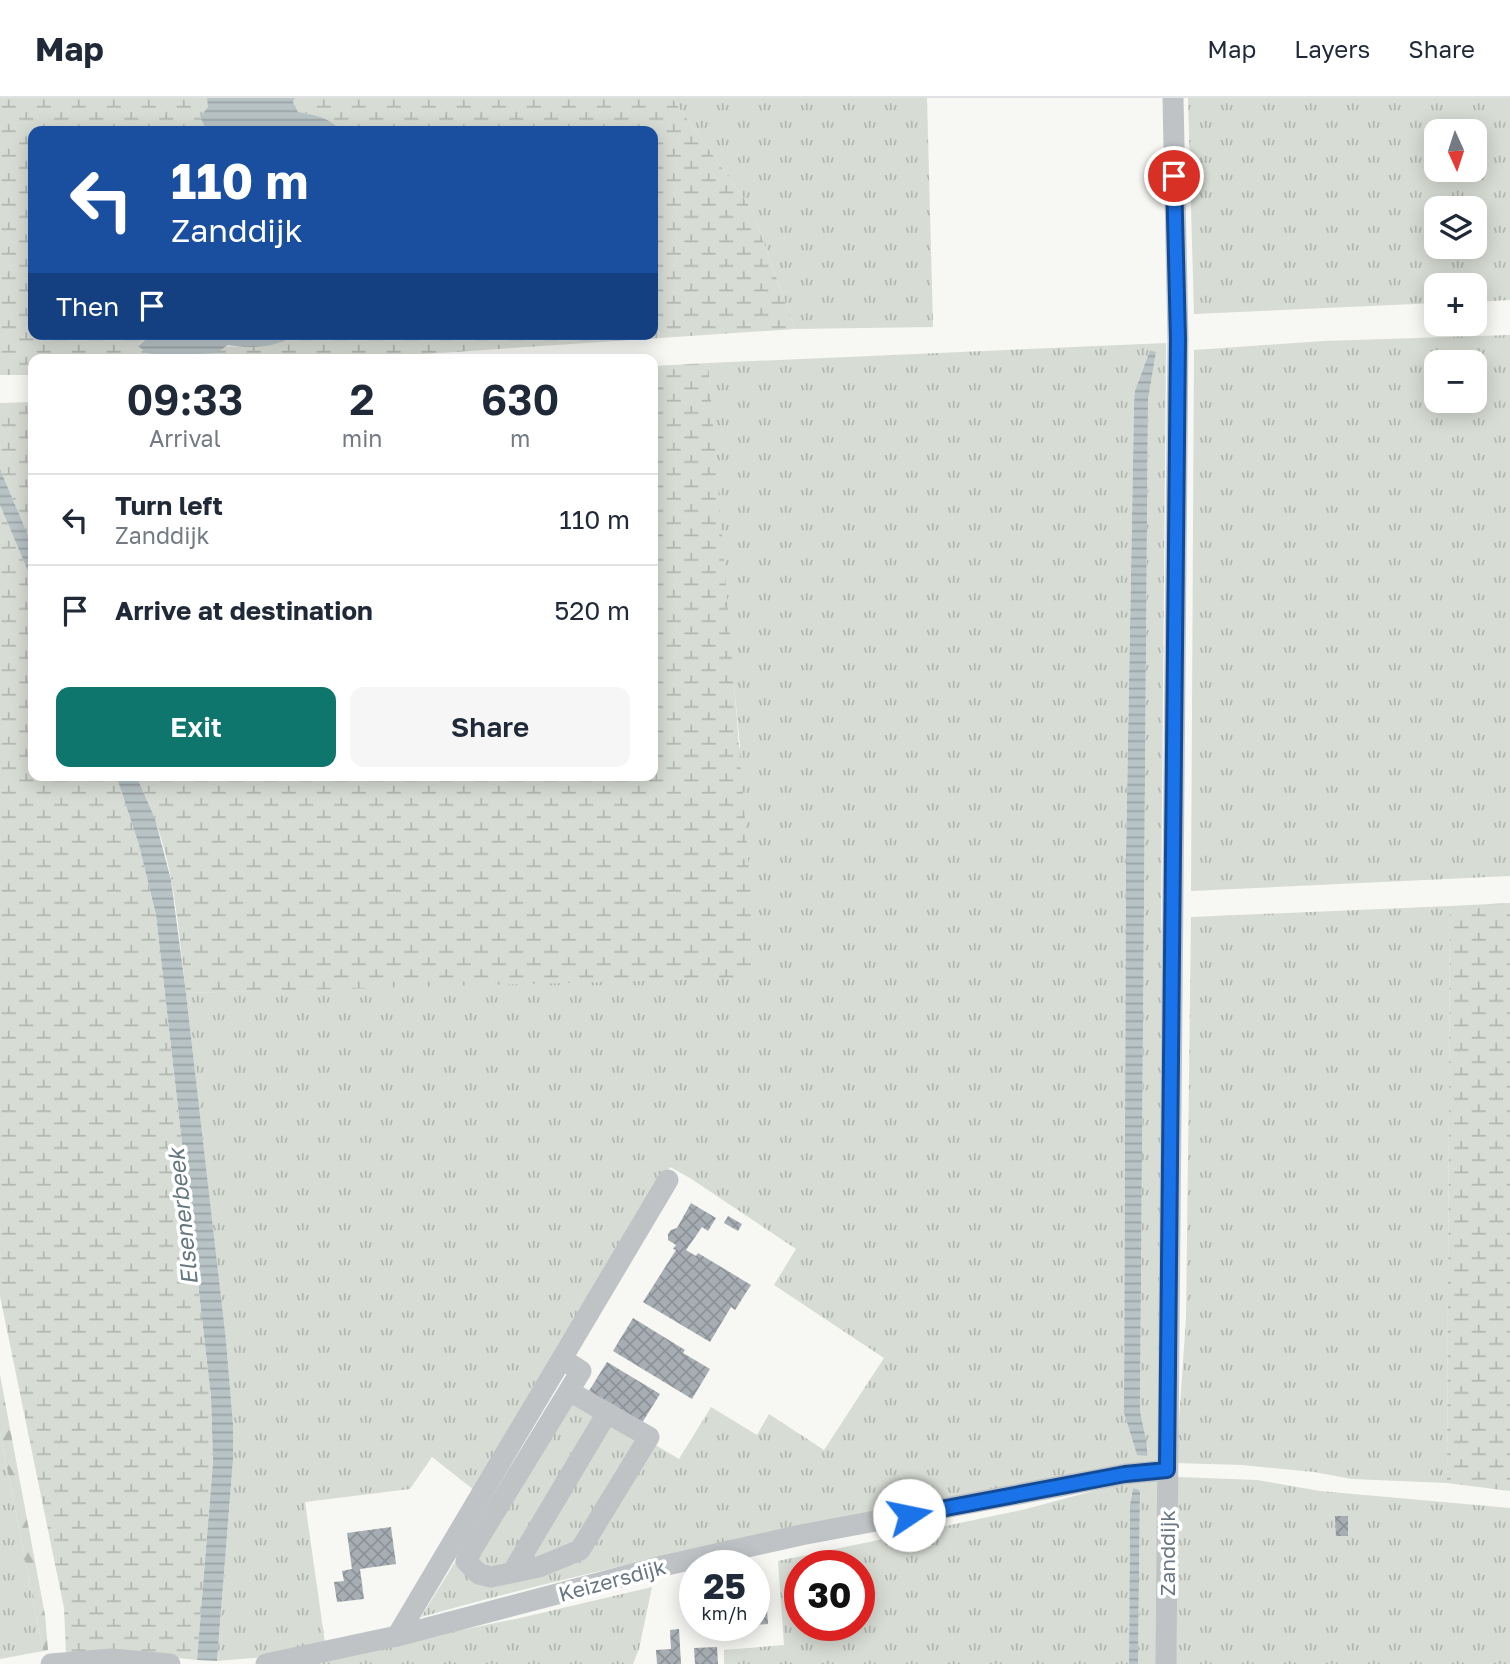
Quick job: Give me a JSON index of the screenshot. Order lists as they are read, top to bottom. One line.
{"streets":{"street":["Zanddijk","Keizersdijk"]},"crossings":[["Zanddijk","Keizersdijk"]],"water":["Elsenerbeek"],"north":"bottom","page":{"header":"Map","nav":["Map","Layers","Share"],"map_buttons":["+","−"],"turn":["110 m","Zanddijk"],"then":"Then","eta":["09:33","Arrival","2","min","630","m"],"list":[{"name":"Turn left","note":"Zanddijk","value":"110 m"},{"name":"Arrive at destination","value":"520 m"}],"buttons":["Exit","Share"],"speed":"25 km/h","limit":"30"}}
